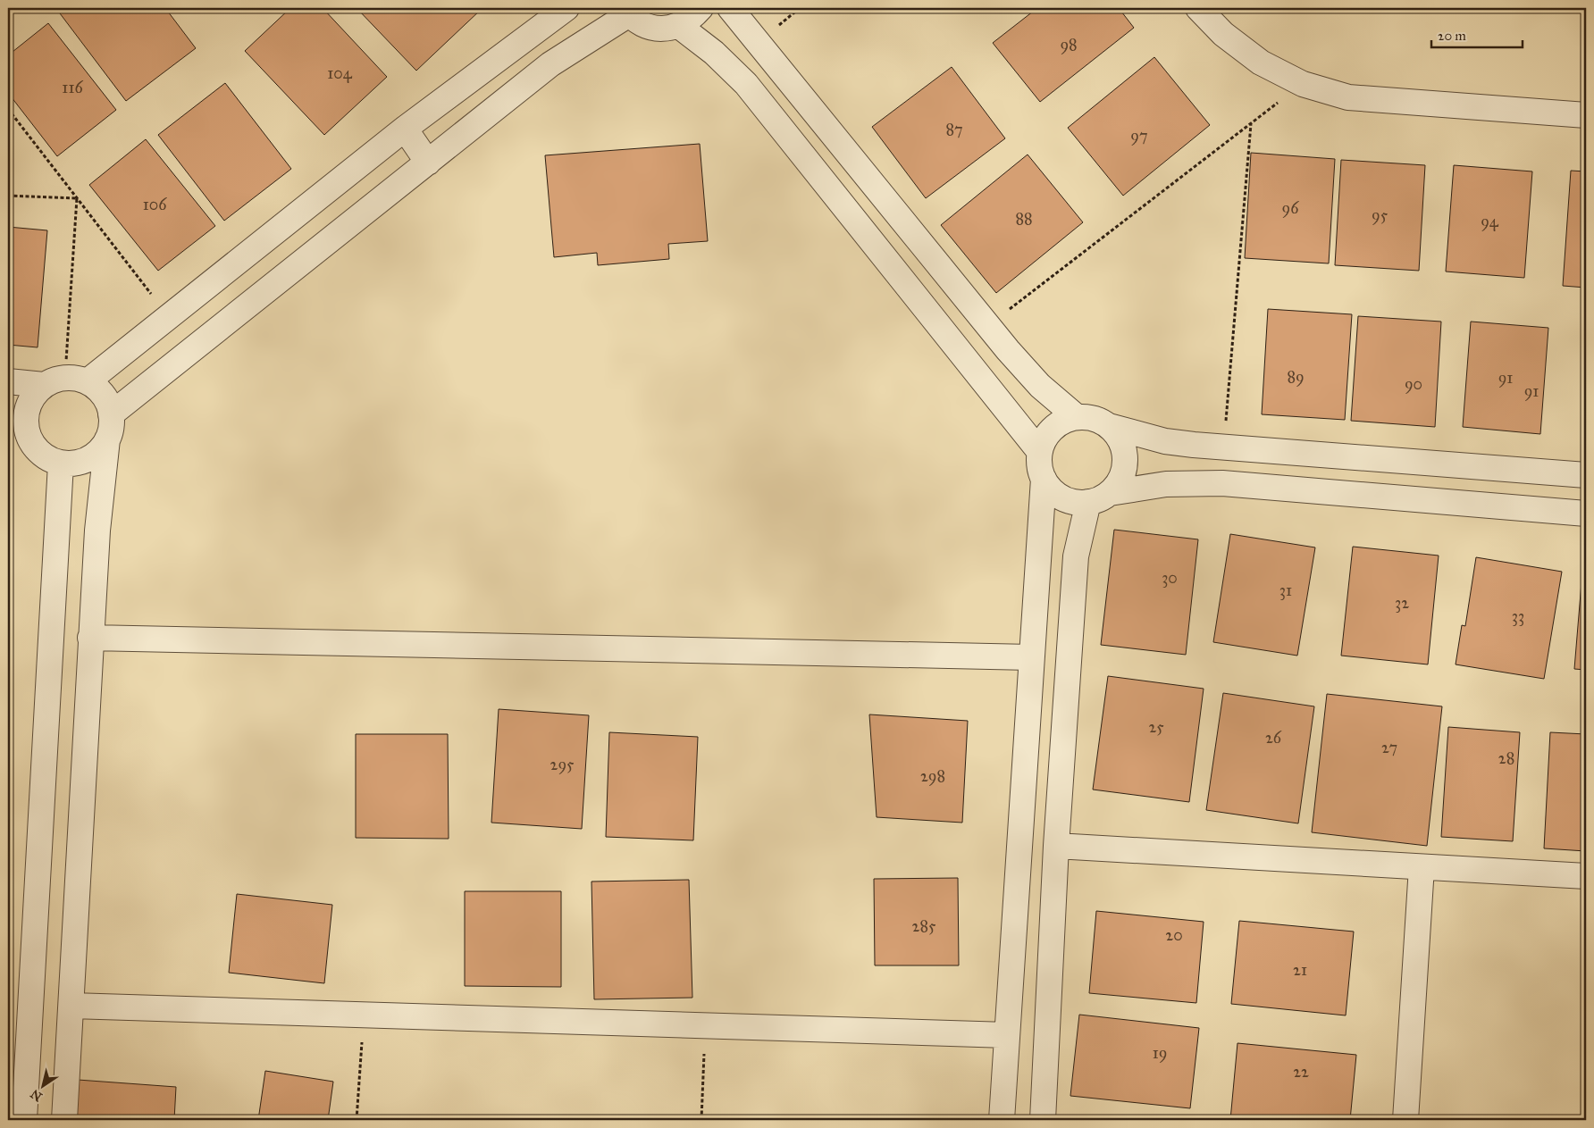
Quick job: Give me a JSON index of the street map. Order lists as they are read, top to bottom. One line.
{"house_numbers":["98","104","116","87","97","106","96","95","88","94","89","91","90","91","30","31","32","33","25","26","27","28","295","298","285","20","21","19","22"],"scale_bar":"20 m","north":"bottom left"}
